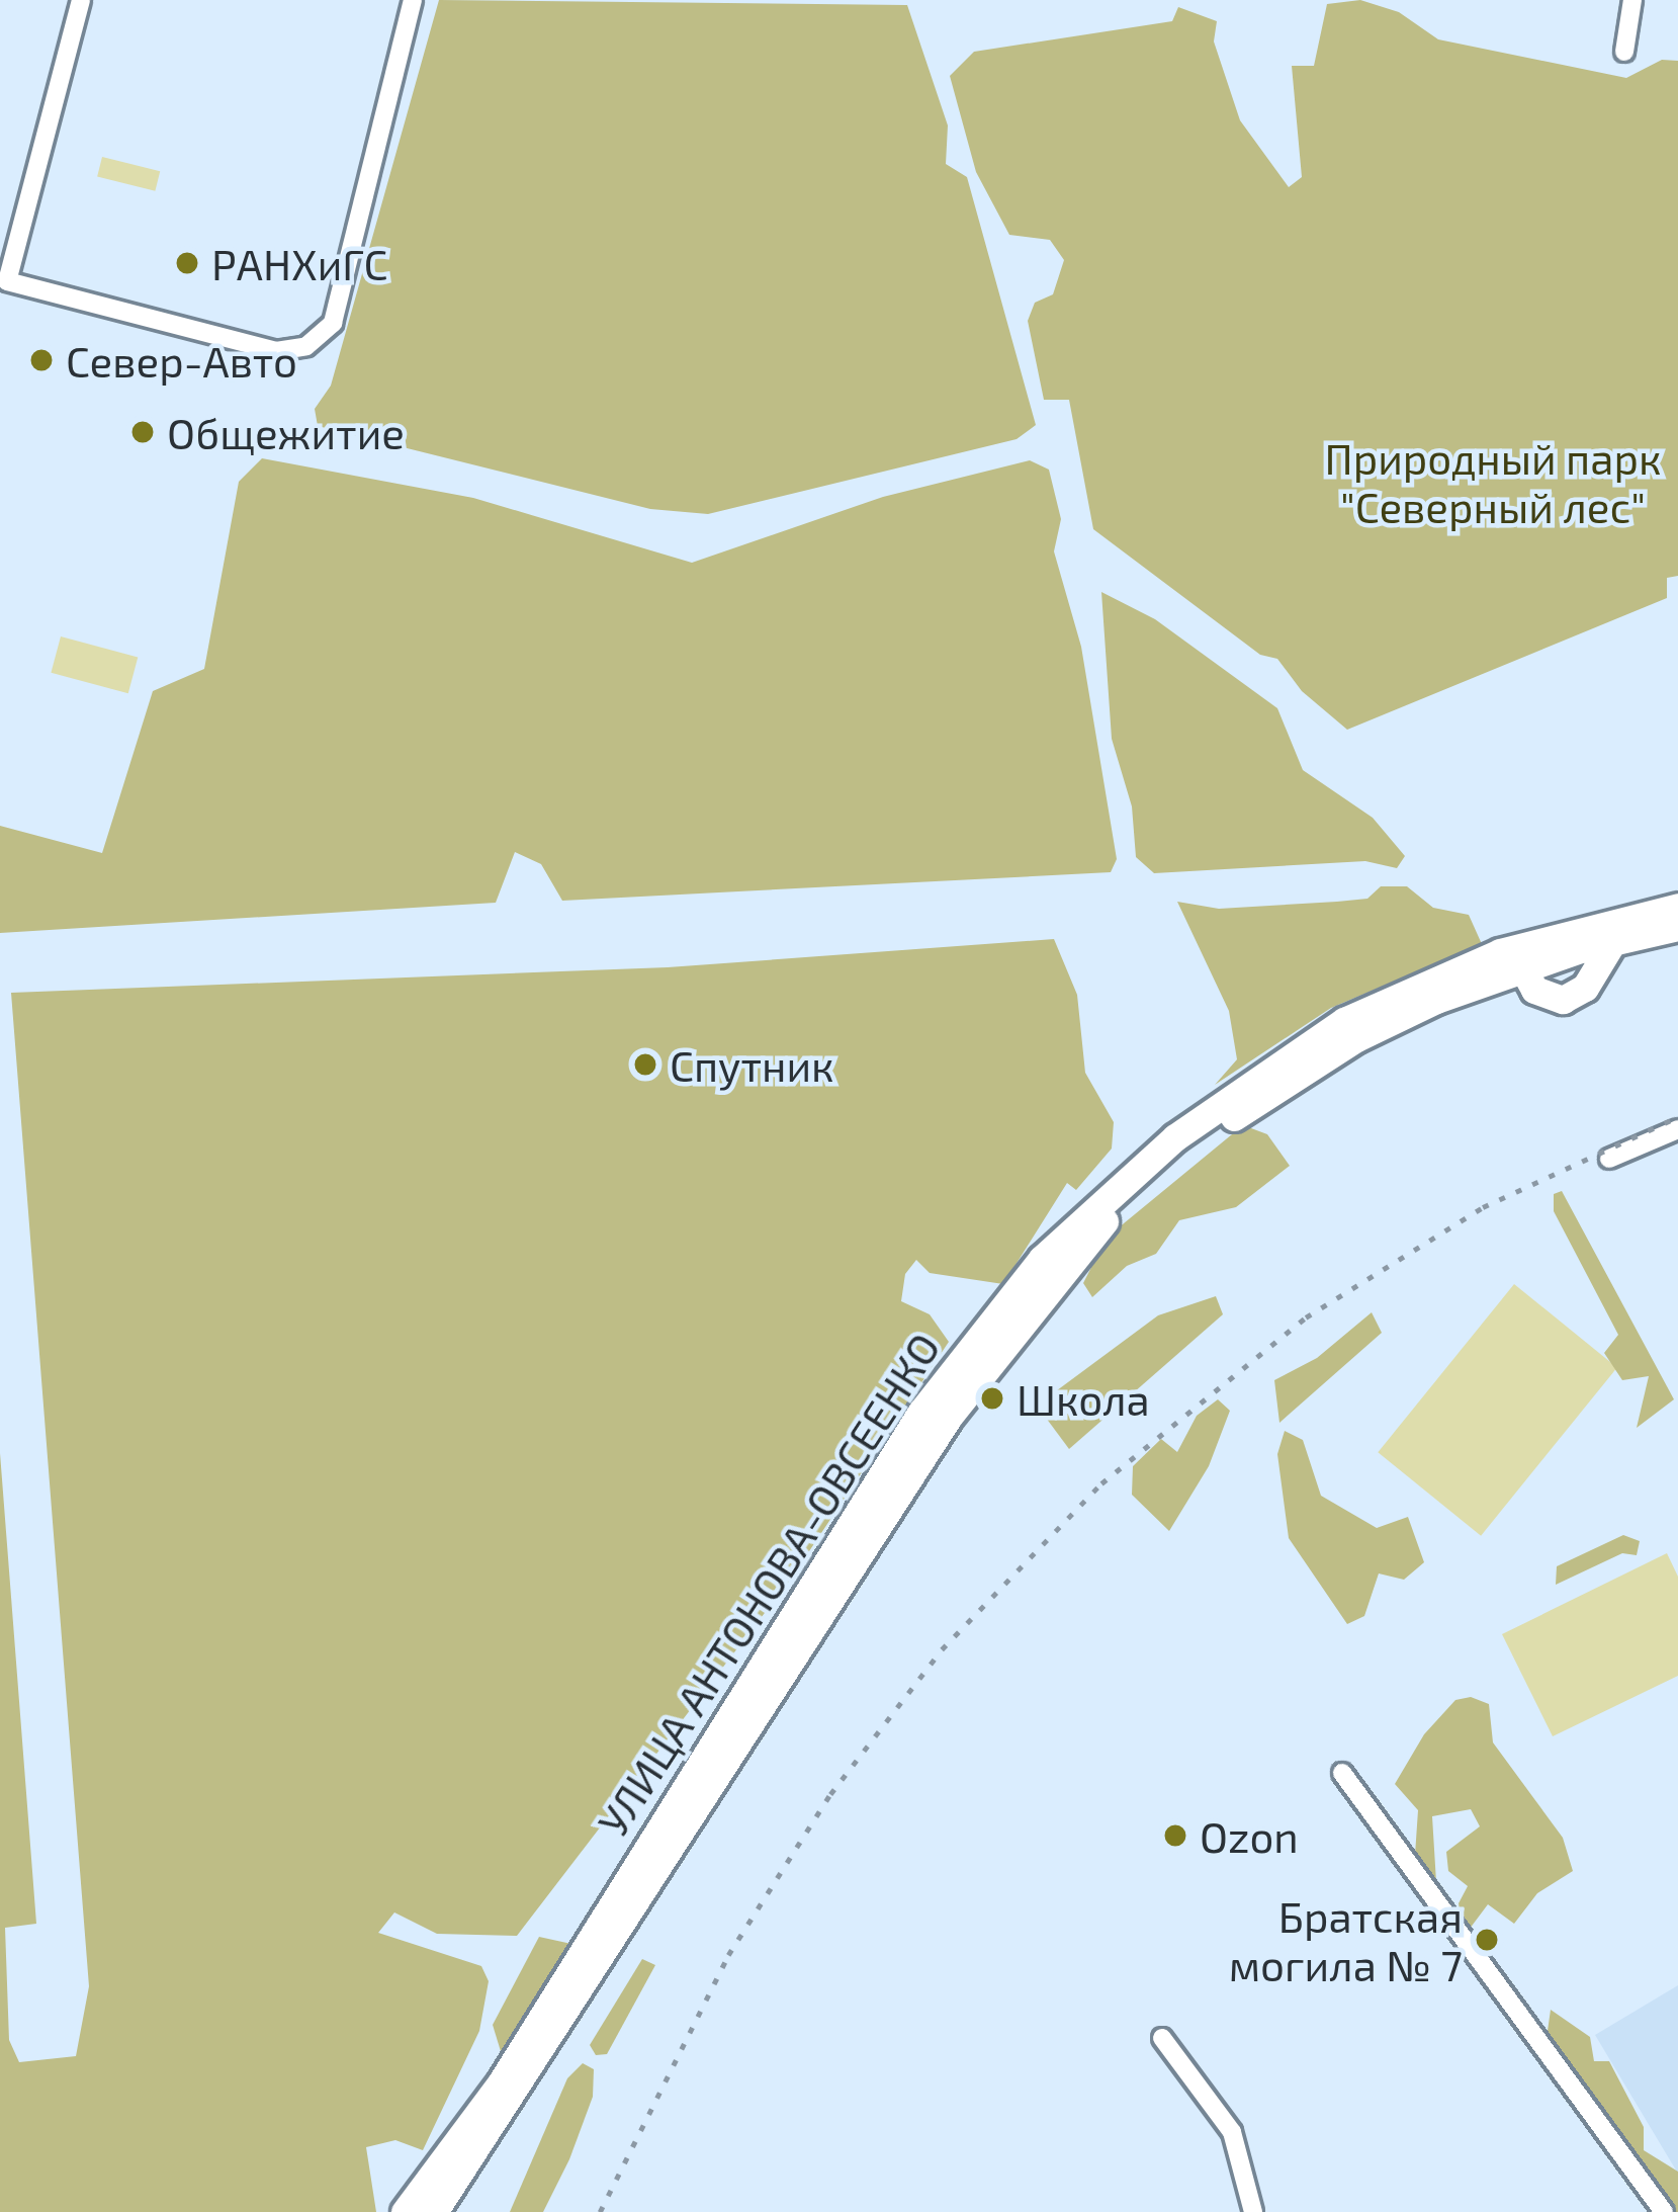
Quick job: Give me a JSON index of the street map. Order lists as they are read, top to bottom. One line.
{"streets":{"highway":["УЛИЦА АНТОНОВА-ОВСЕЕНКО"]},"parks":["Природный парк \"Северный лес\""],"places":["РАНХиГС","Север-Авто","Общежитие","Спутник","Школа","Ozon","Братская могила № 7"]}
